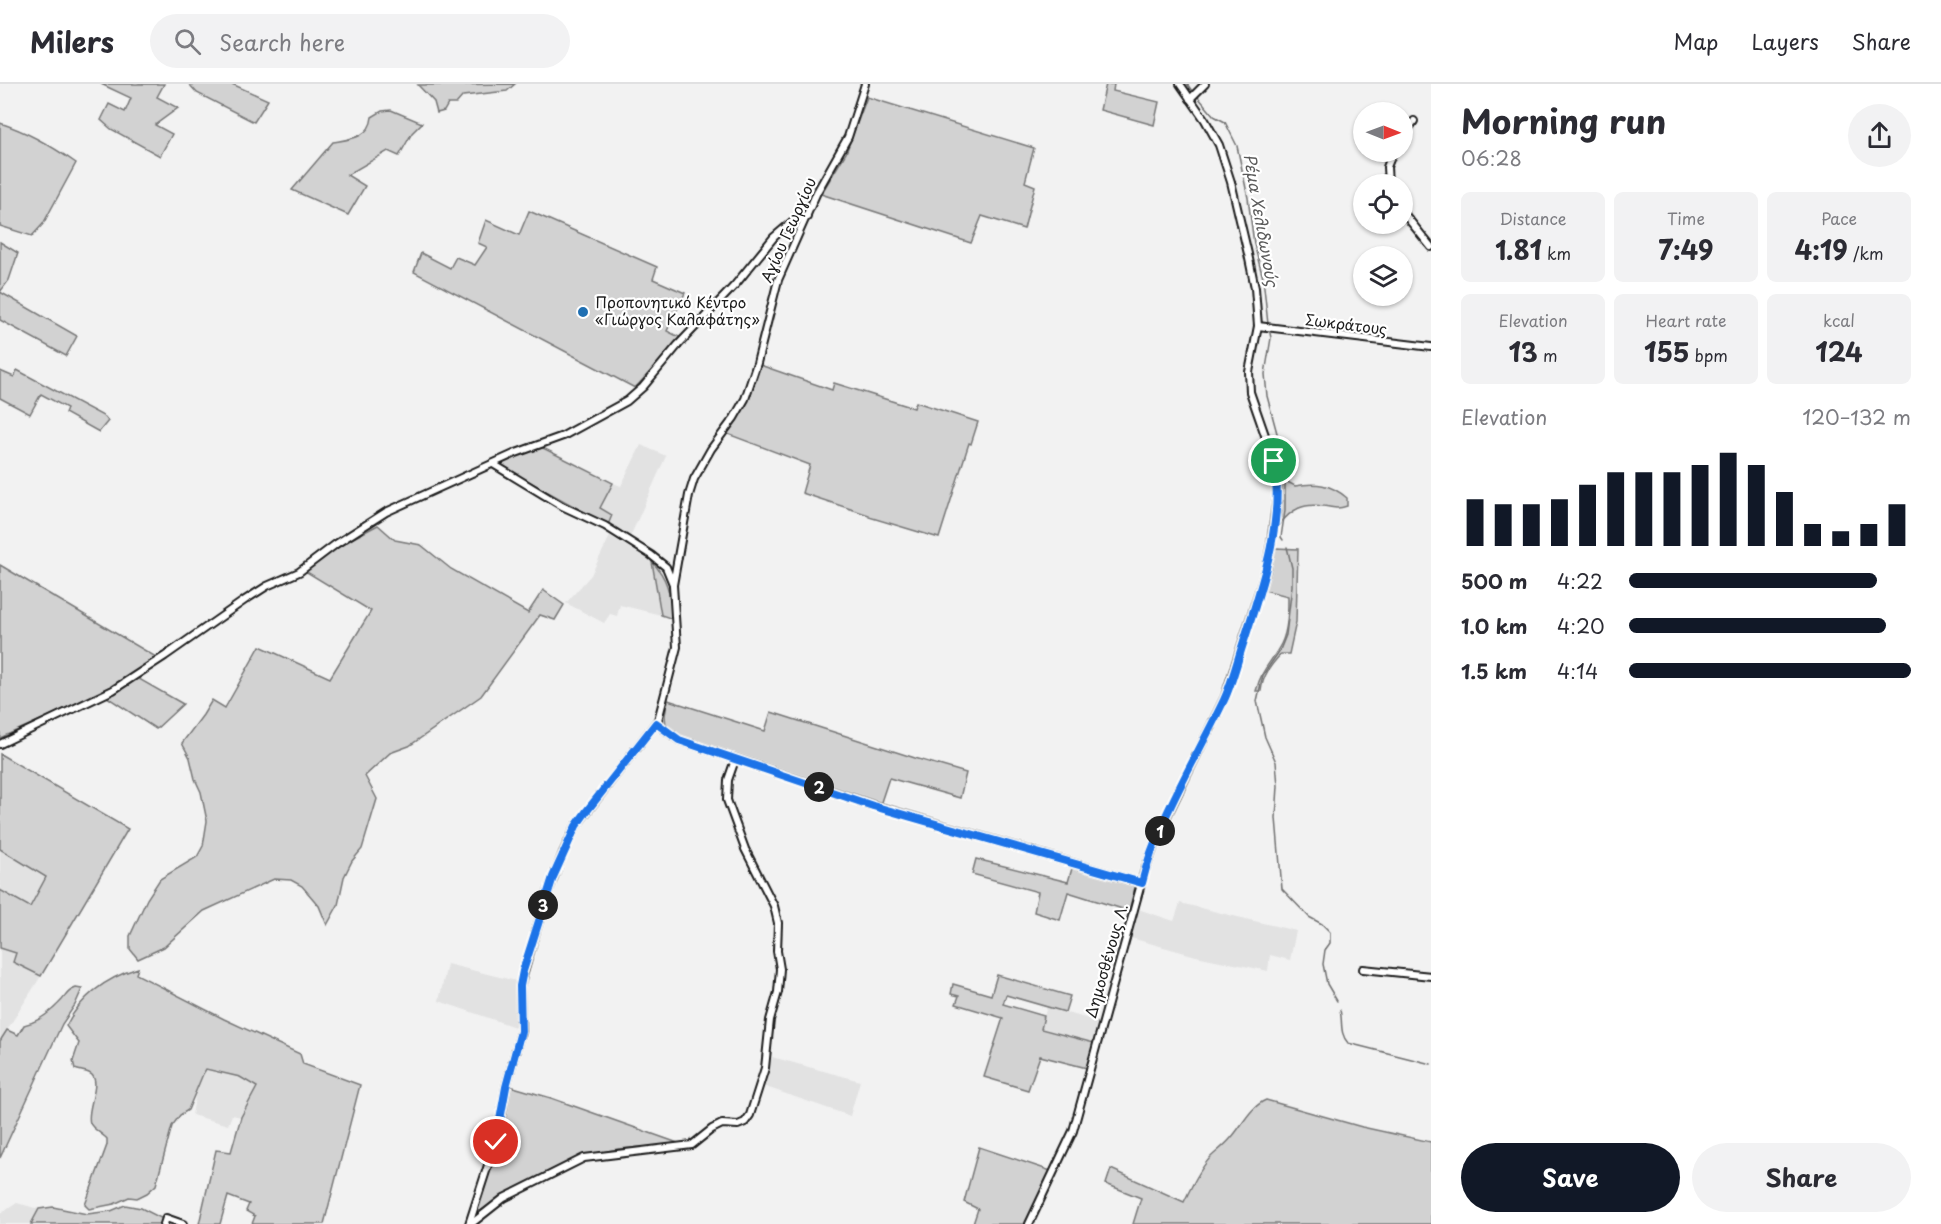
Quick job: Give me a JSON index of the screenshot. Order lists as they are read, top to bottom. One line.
{"streets":{"street":["Αγίου Γεωργίου","Σωκράτους","Δημοσθένους Λ."]},"crossings":[["Σωκράτους","Δημοσθένους Λ."]],"water":["Ρέμα Χελιδωνούς"],"places":["Προπονητικό Κέντρο «Γιώργος Καλαφάτης»"],"north":"right","page":{"header":"Milers","search":"Search here","nav":["Map","Layers","Share"],"heading":["Morning run","06:28"],"stats":[["Distance","1.81 km"],["Time","7:49"],["Pace","4:19 /km"],["Elevation","13 m"],["Heart rate","155 bpm"],["kcal","124"]],"chart":["Elevation","120–132 m"],"list":[{"name":"500 m","note":"4:22"},{"name":"1.0 km","note":"4:20"},{"name":"1.5 km","note":"4:14"}],"pins":["2","1","3"],"buttons":["Save","Share"]}}
